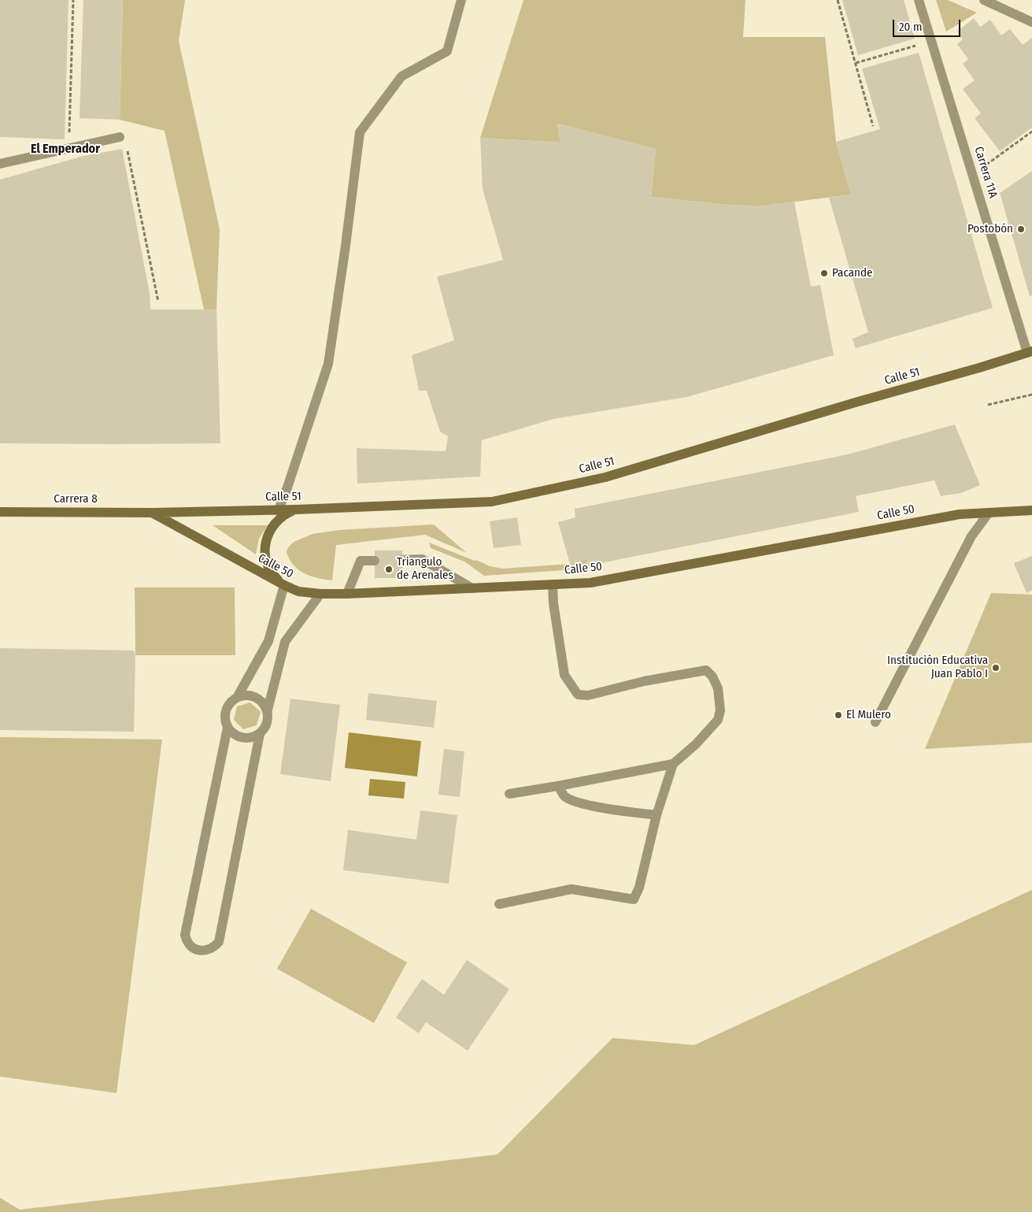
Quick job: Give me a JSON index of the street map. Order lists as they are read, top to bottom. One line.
{"streets":{"main road":["Calle 51","Carrera 8","Calle 50"],"street":["Carrera 11A"]},"crossings":[["Carrera 11A","Calle 51"],["Calle 51","Carrera 8"],["Calle 51","Calle 50"],["Carrera 8","Calle 50"]],"districts":["El Emperador"],"places":["Postobón","Pacande","Triangulo de Arenales","Institución Educativa Juan Pablo I","El Mulero"],"scale_bar":"20 m"}
